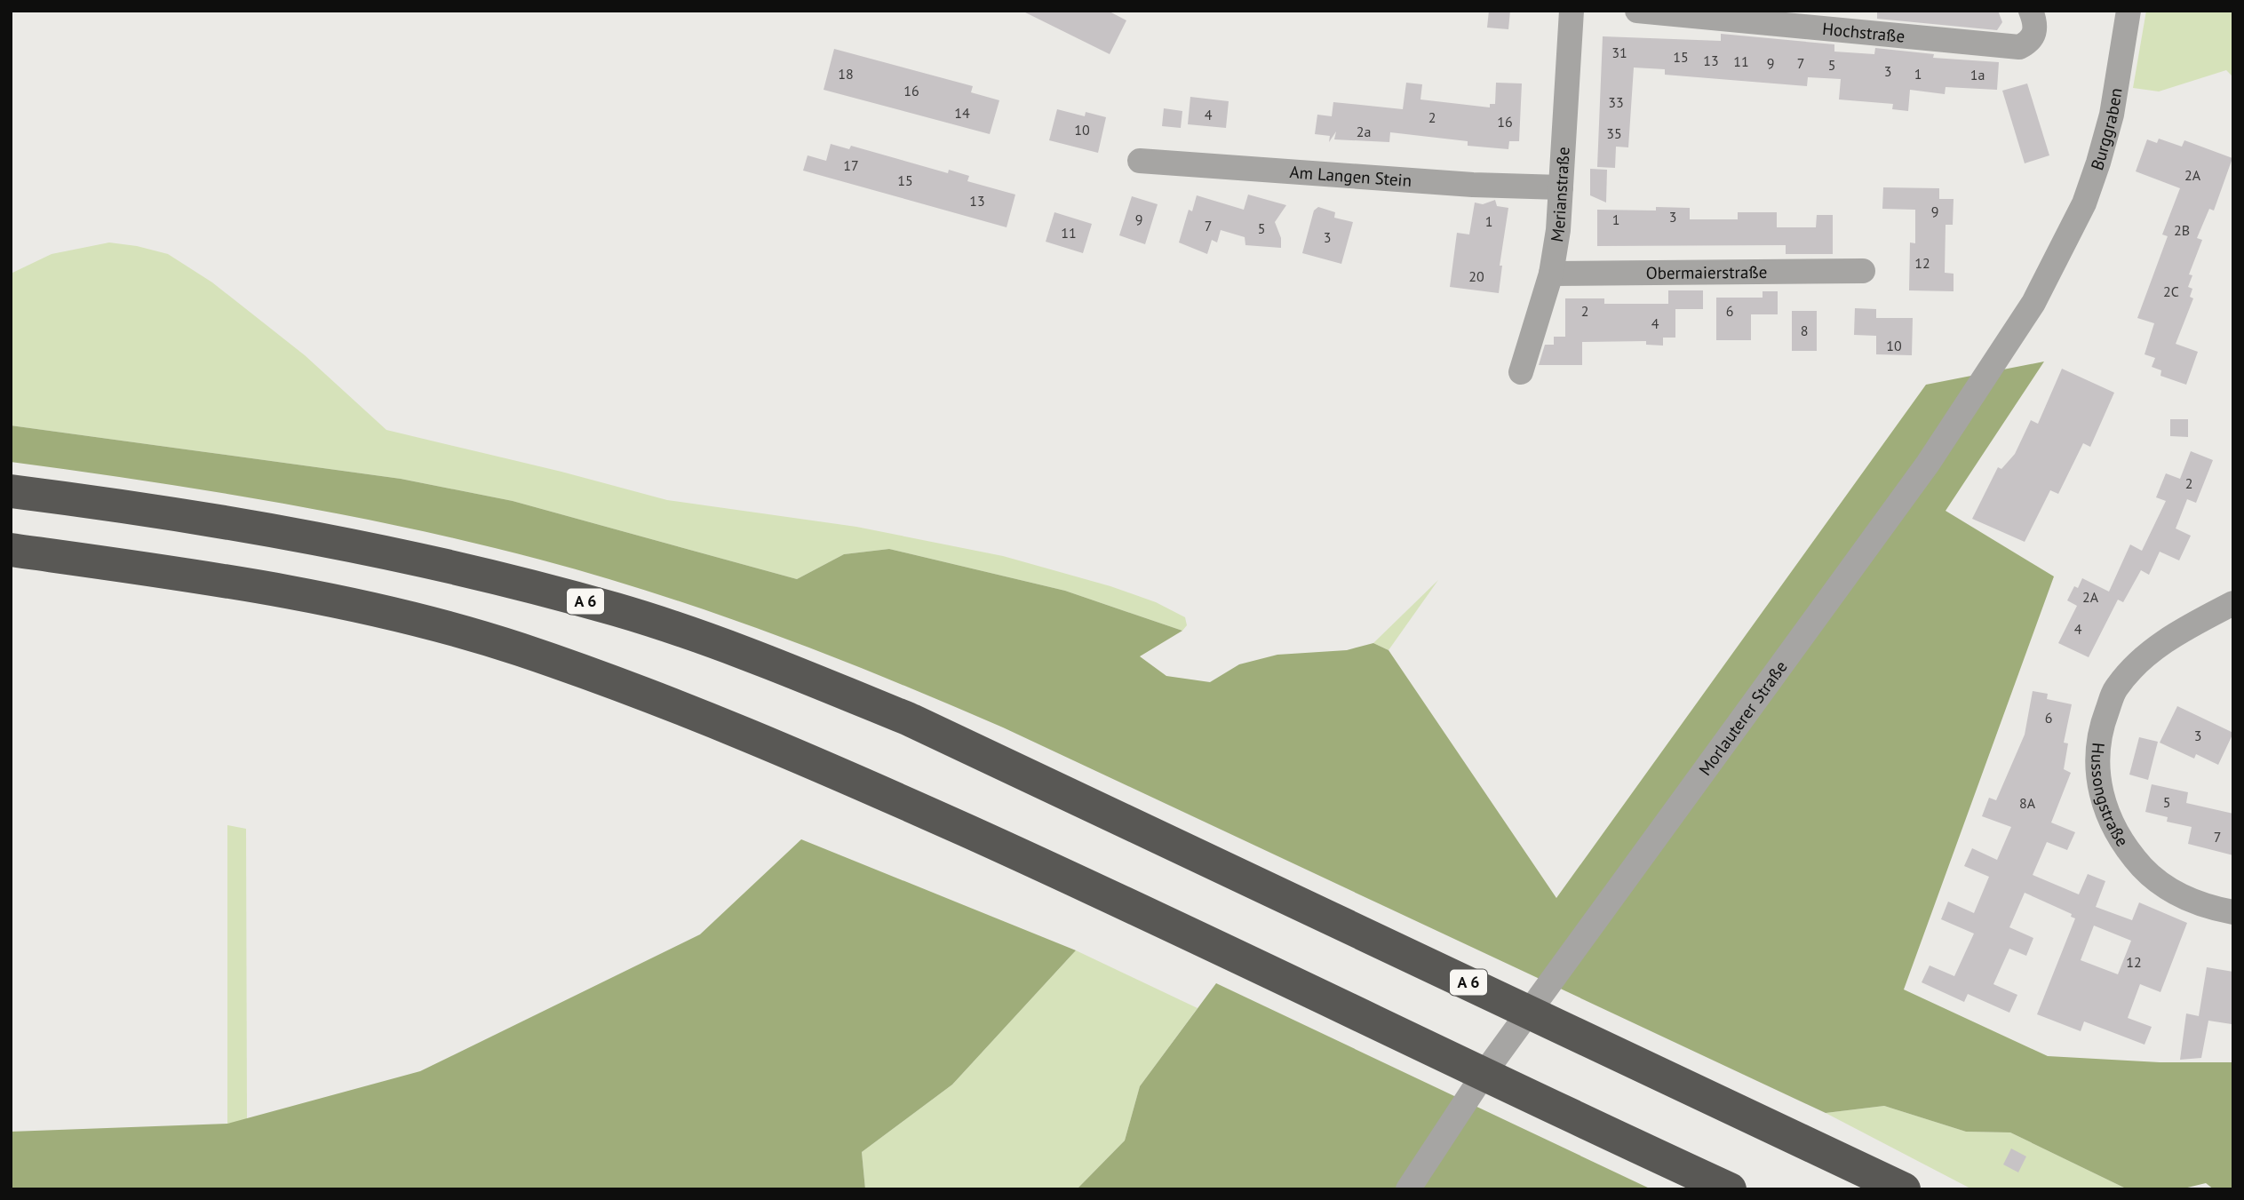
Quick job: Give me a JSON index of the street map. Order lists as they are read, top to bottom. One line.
{"streets":{"highway":["A 6"],"street":["Hochstraße","Burggraben","Am Langen Stein","Merianstraße","Obermaierstraße","Morlauterer Straße","Hussongstraße"]},"crossings":[["Burggraben","Morlauterer Straße"],["Am Langen Stein","Merianstraße"],["Merianstraße","Obermaierstraße"]],"house_numbers":["31","15","13","11","9","7","5","3","18","1","1a","16","33","14","4","2","16","10","2a","35","17","2A","15","13","9","3","9","1","1","7","5","2B","11","3","12","20","2C","2","6","4","8","10","2","2A","4","6","3","5","8A","7","12"]}
